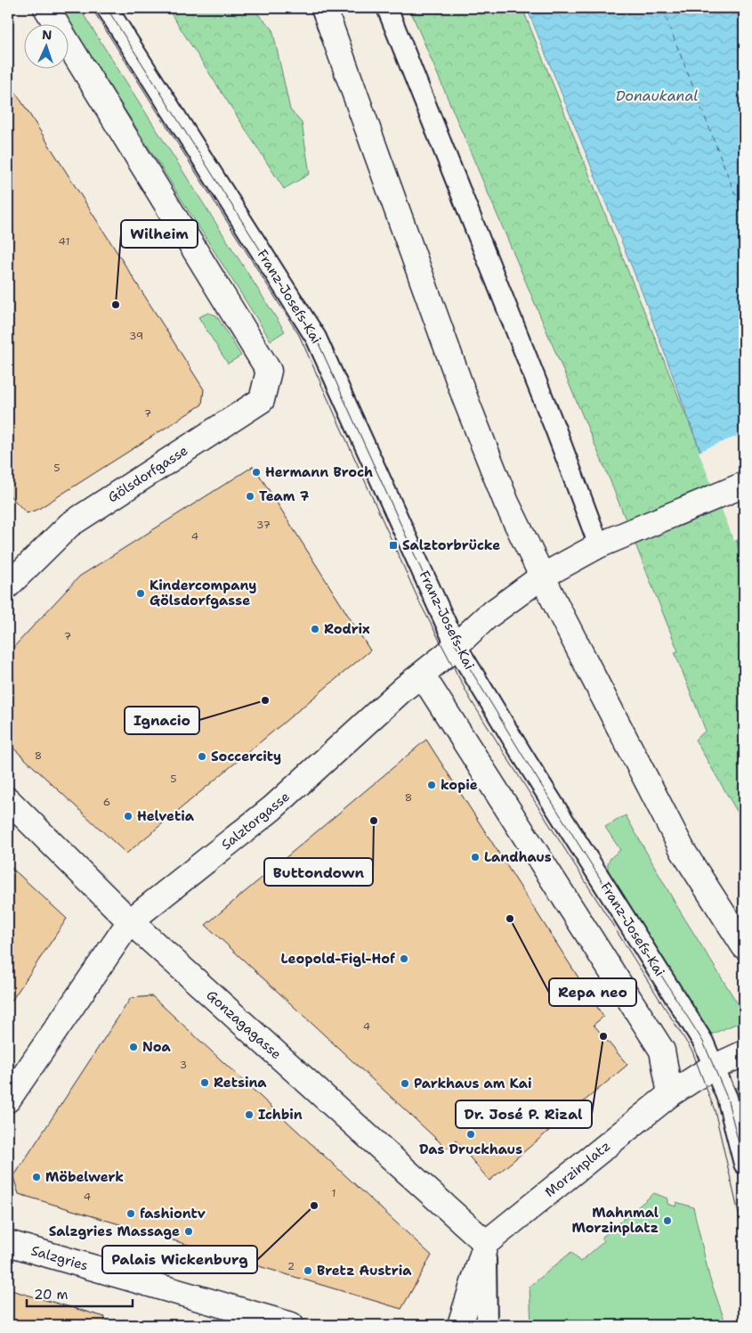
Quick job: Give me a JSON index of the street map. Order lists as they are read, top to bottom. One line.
{"streets":{"street":["Gölsdorfgasse","Salztorgasse","Gonzagagasse","Morzinplatz","Salzgries"],"lane":["Franz-Josefs-Kai"]},"crossings":[["Franz-Josefs-Kai","Salztorgasse"],["Franz-Josefs-Kai","Morzinplatz"],["Salztorgasse","Gonzagagasse"],["Gonzagagasse","Morzinplatz"]],"water":["Donaukanal"],"places":{"other":["Wilheim","Hermann Broch","Team 7","Kindercompany Gölsdorfgasse","Rodrix","Ignacio","Soccercity","kopie","Helvetia","Buttondown","Landhaus","Repa neo","Leopold-Figl-Hof","Dr. José P. Rizal","Noa","Retsina","Parkhaus am Kai","Ichbin","Das Druckhaus","Möbelwerk","Palais Wickenburg","fashiontv","Mahnmal Morzinplatz","Salzgries Massage","Bretz Austria"],"transit":["Salztorbrücke"]},"house_numbers":["41","39","7","5","37","4","7","8","5","8","6","4","3","1","4","2"],"scale_bar":"20 m","north":"top"}
